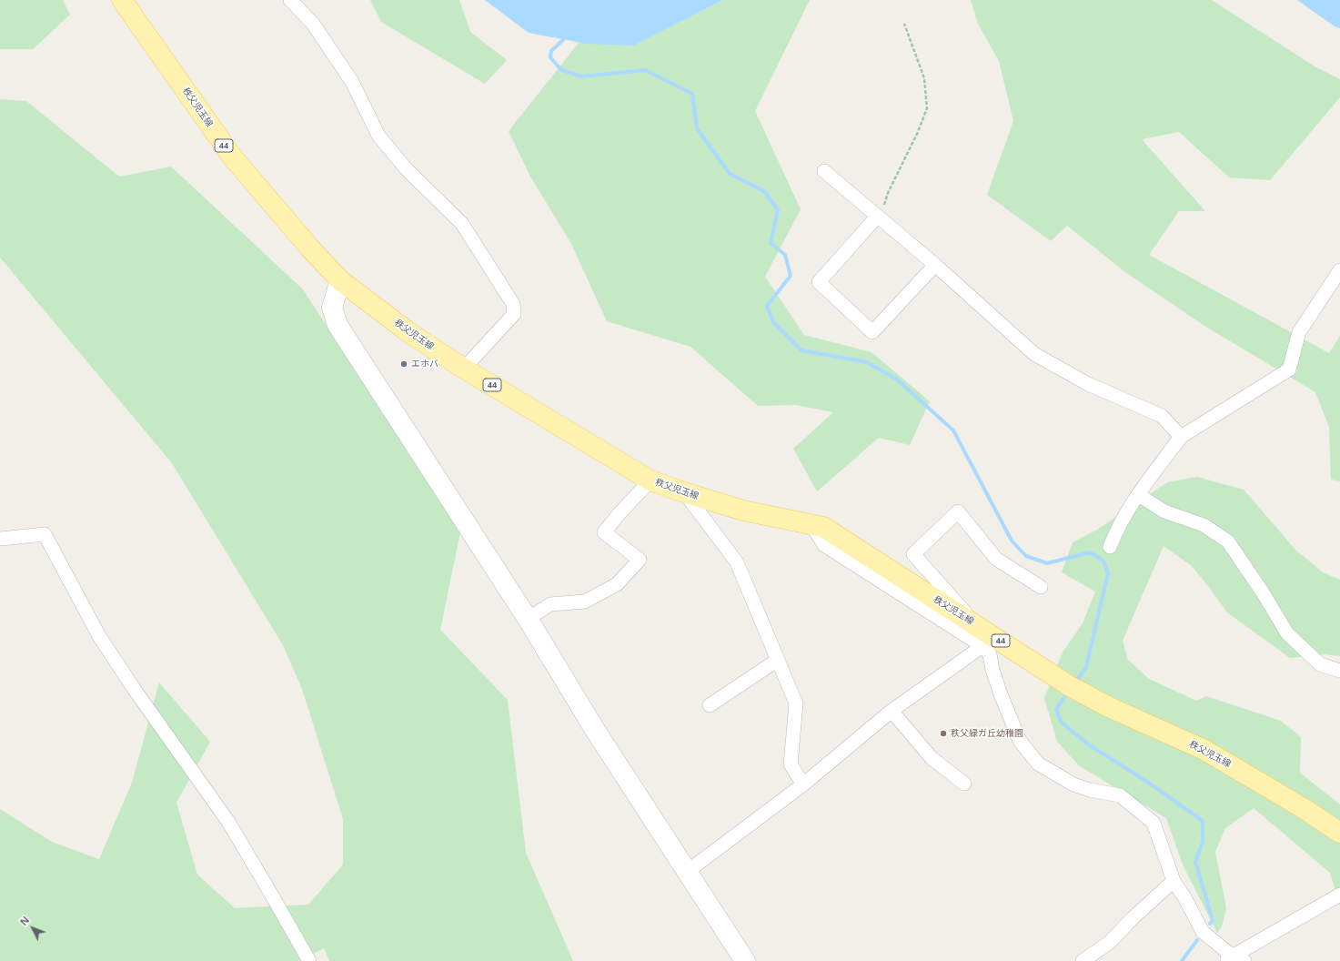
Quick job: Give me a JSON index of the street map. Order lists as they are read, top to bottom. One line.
{"streets":{"main road":["秩父児玉線","44"]},"places":["エホバ","秩父緑ガ丘幼稚園"],"north":"top left"}
